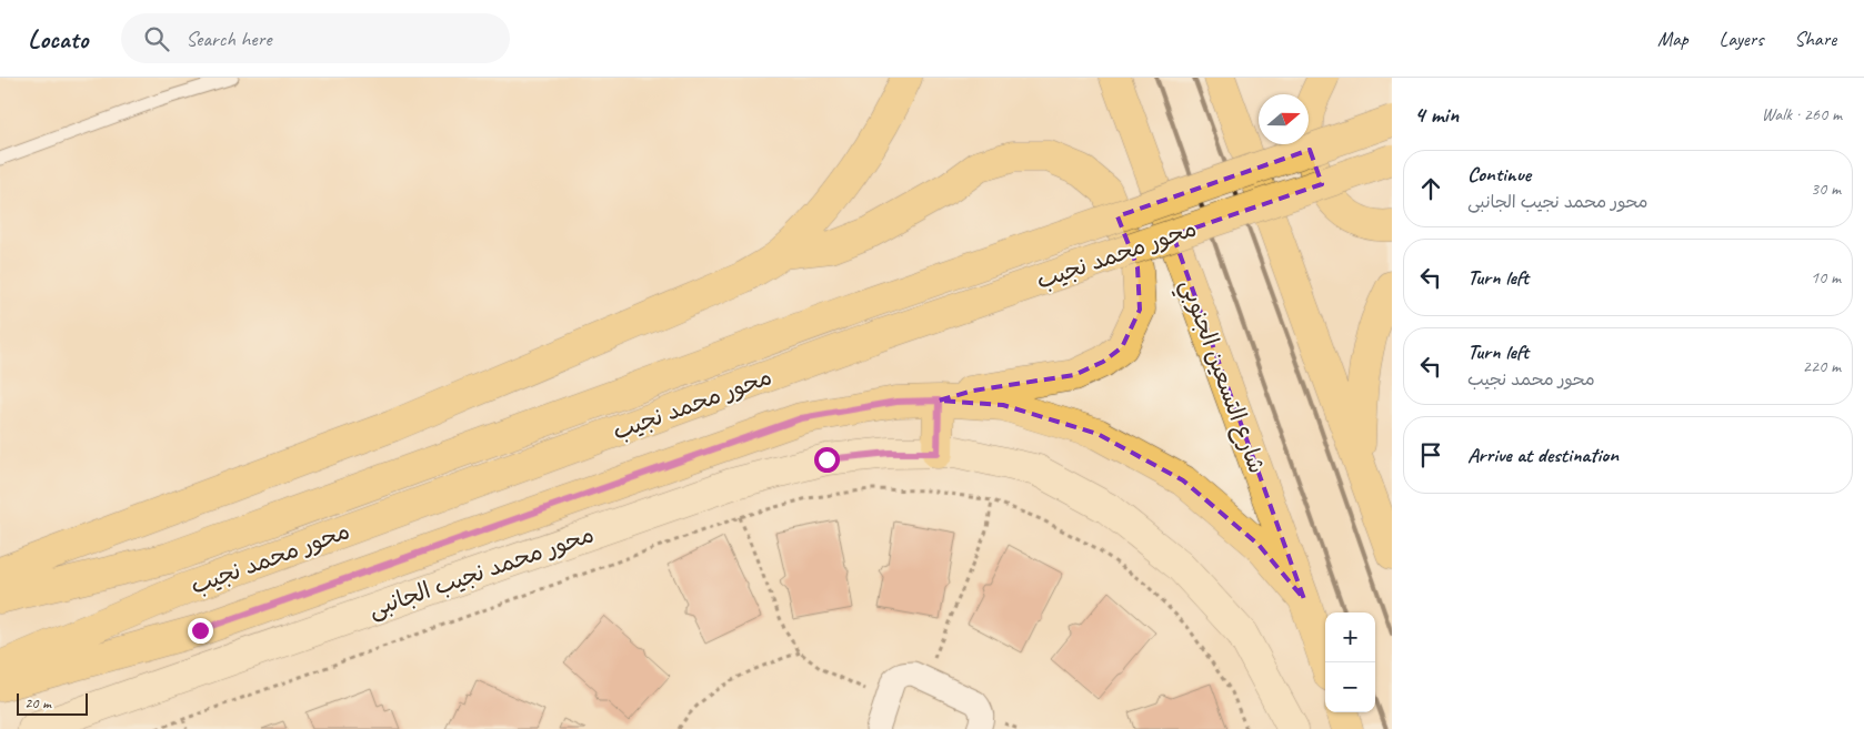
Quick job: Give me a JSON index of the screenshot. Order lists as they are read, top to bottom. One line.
{"streets":{"main road":["محور محمد نجيب","شارع التسعين الجنوبي"],"street":["محور محمد نجيب الجانبى"]},"crossings":[["محور محمد نجيب","شارع التسعين الجنوبي"]],"scale_bar":"20 m","north":"right","page":{"header":"Locato","search":"Search here","nav":["Map","Layers","Share"],"heading":["4 min","Walk · 260 m"],"list":[["Continue","محور محمد نجيب الجانبى","30 m"],["Turn left","10 m"],["Turn left","محور محمد نجيب","220 m"],"Arrive at destination"],"map_buttons":["+","−"],"scale":"20 m"}}
